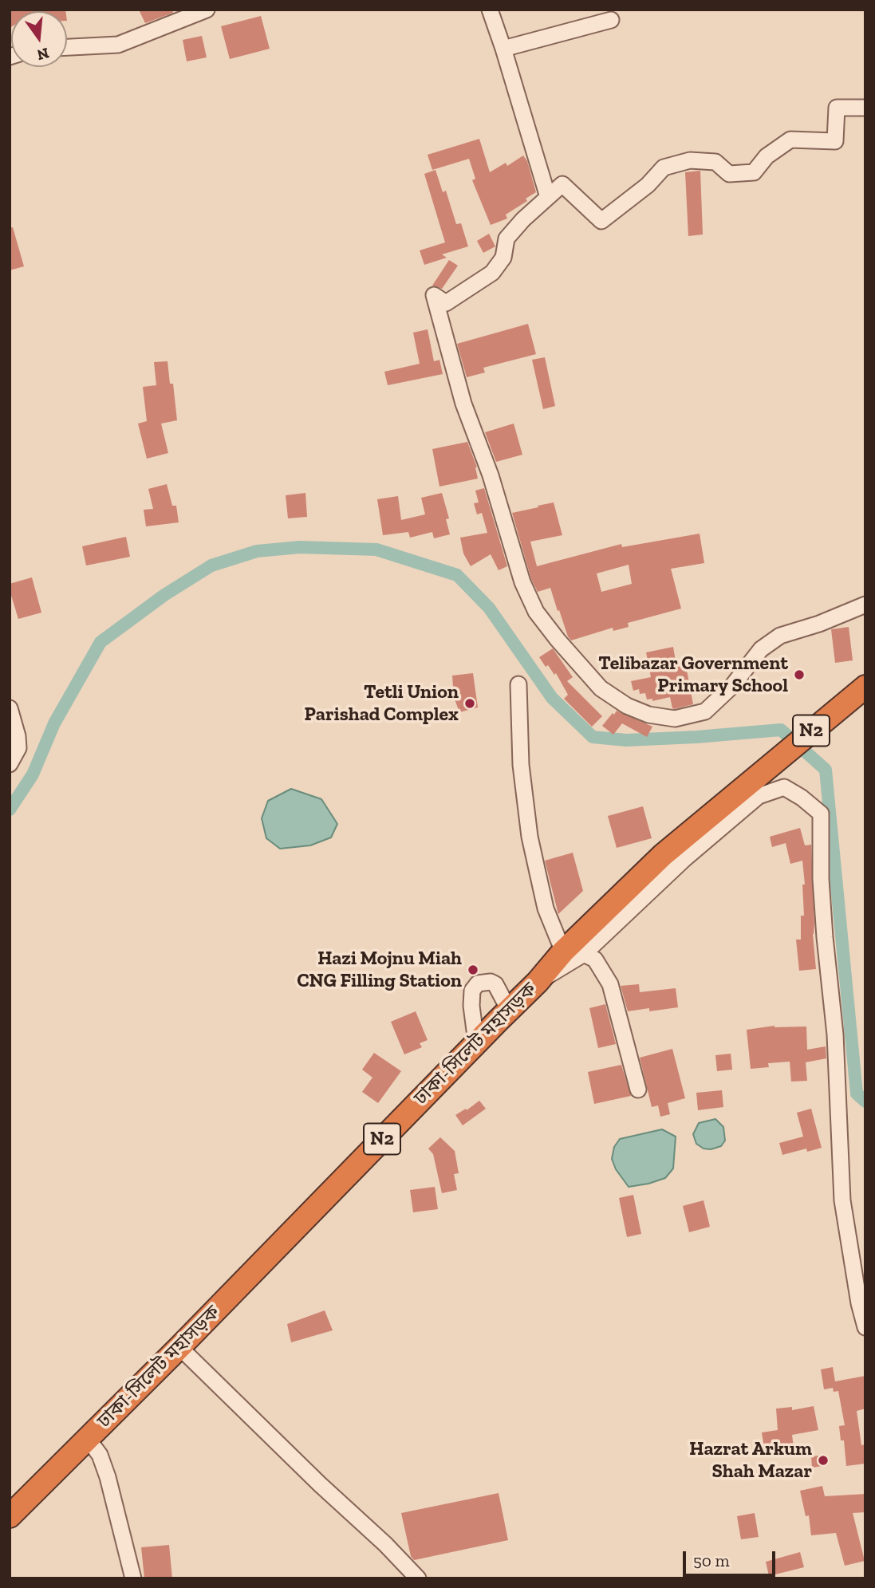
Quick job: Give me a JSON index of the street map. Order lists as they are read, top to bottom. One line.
{"streets":{"highway":["N2","ঢাকা-সিলেট মহাসড়ক"]},"places":["Telibazar Government Primary School","Tetli Union Parishad Complex","Hazi Mojnu Miah CNG Filling Station","Hazrat Arkum Shah Mazar"],"scale_bar":"50 m","north":"bottom"}
